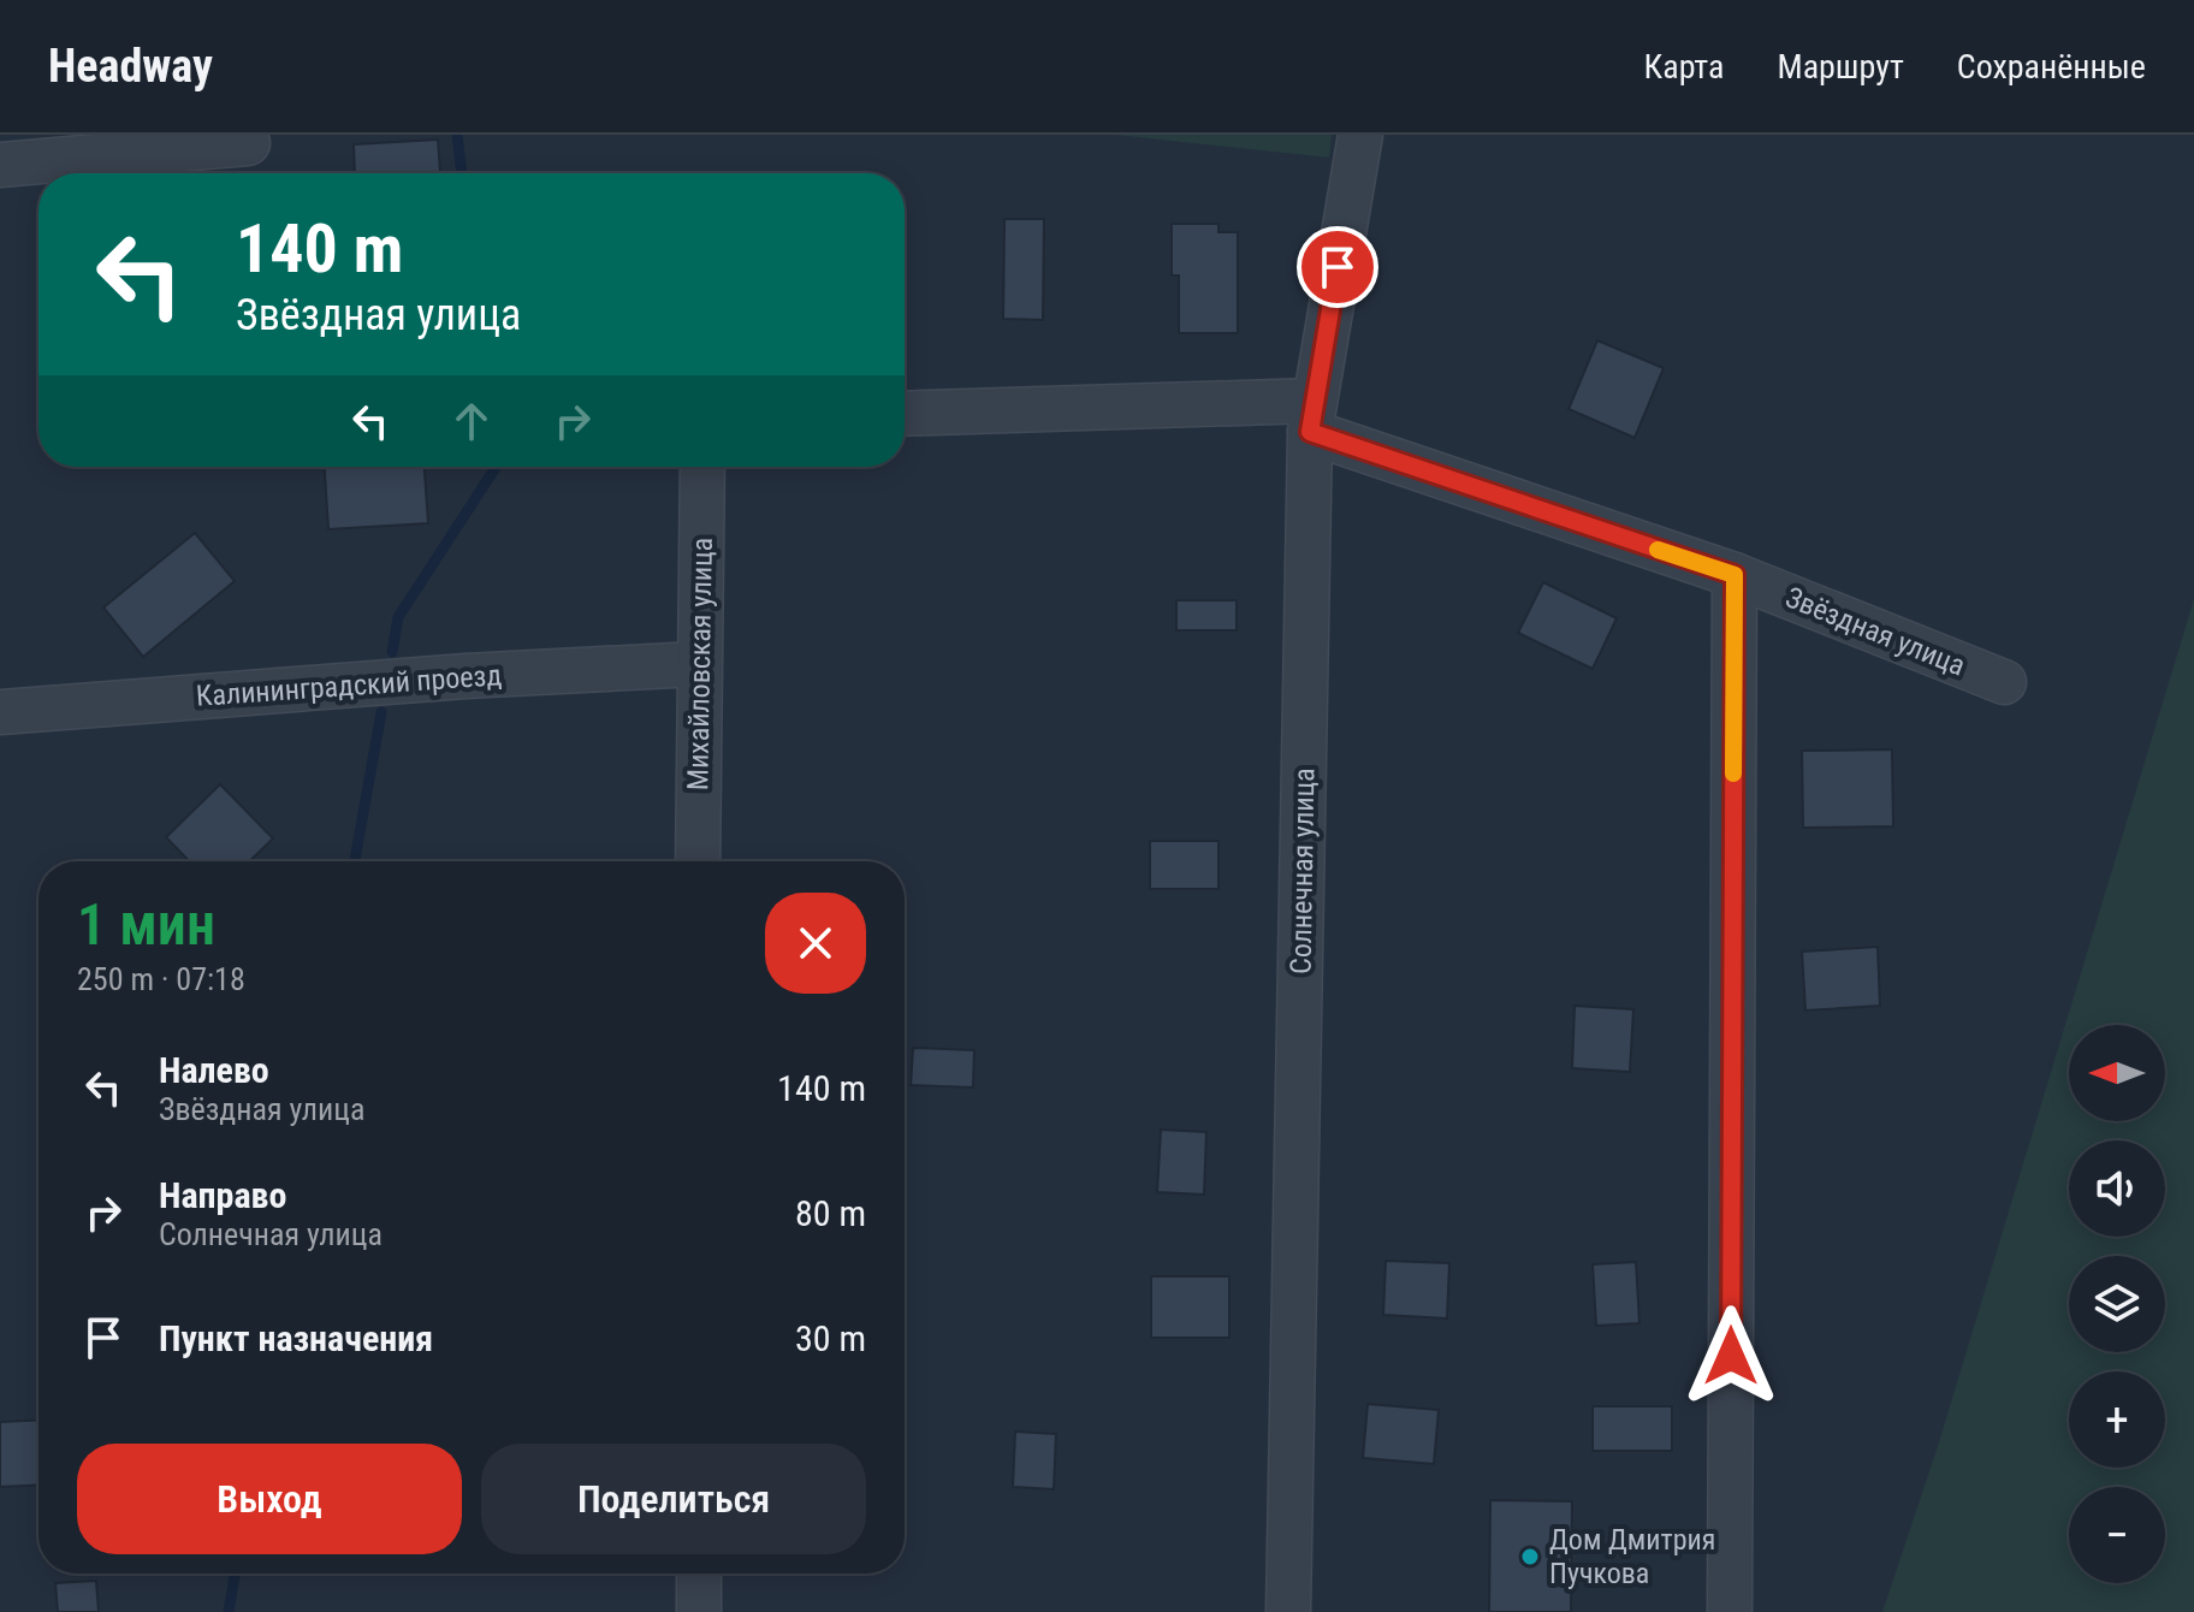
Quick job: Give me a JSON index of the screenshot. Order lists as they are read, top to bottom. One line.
{"streets":{"street":["Звёздная улица","Михайловская улица","Калининградский проезд","Солнечная улица"]},"crossings":[["Звёздная улица","Солнечная улица"],["Михайловская улица","Калининградский проезд"]],"places":["Дом Дмитрия Пучкова"],"north":"left","page":{"header":"Headway","nav":["Карта","Маршрут","Сохранённые"],"turn":["140 m","Звёздная улица"],"heading":["1 мин","250 m · 07:18"],"map_buttons":["+","−"],"list":[{"name":"Налево","note":"Звёздная улица","value":"140 m"},{"name":"Направо","note":"Солнечная улица","value":"80 m"},{"name":"Пункт назначения","value":"30 m"}],"buttons":["Выход","Поделиться"]}}
